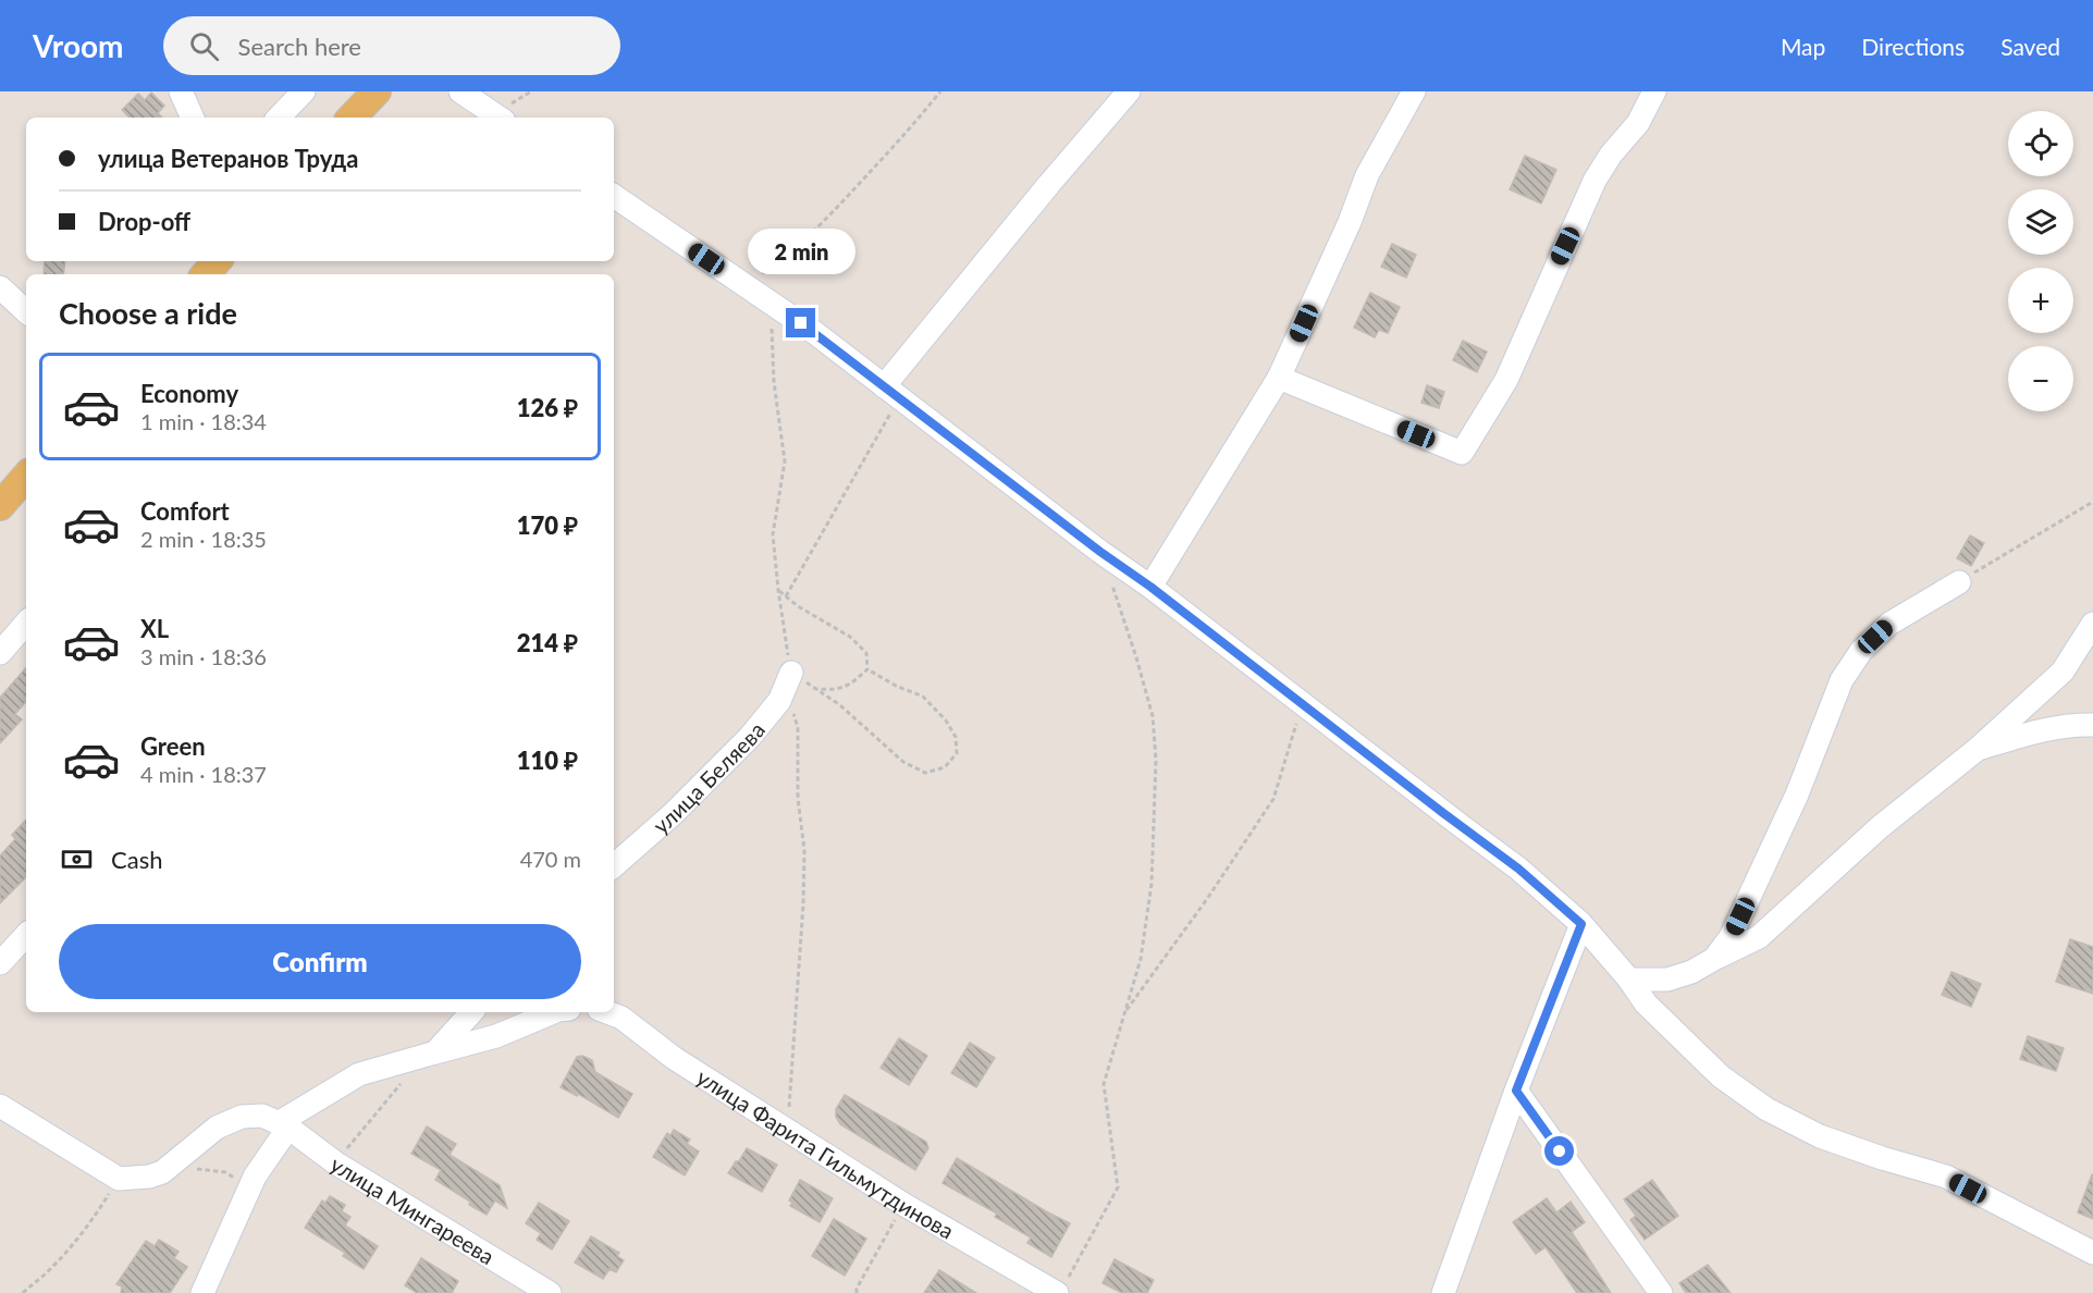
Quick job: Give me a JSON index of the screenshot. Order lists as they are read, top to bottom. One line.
{"streets":{"street":["улица Беляева","улица Фарита Гильмутдинова","улица Мингареева"]},"page":{"header":"Vroom","search":"Search here","nav":["Map","Directions","Saved"],"map_buttons":["+","−"],"banner":["улица Ветеранов Труда","Drop-off"],"bubble":"2 min","heading":"Choose a ride","list":[{"name":"Economy","note":"1 min · 18:34","value":"126 ₽"},{"name":"Comfort","note":"2 min · 18:35","value":"170 ₽"},{"name":"XL","note":"3 min · 18:36","value":"214 ₽"},{"name":"Green","note":"4 min · 18:37","value":"110 ₽"}],"pay":["Cash","470 m"],"buttons":"Confirm"}}
